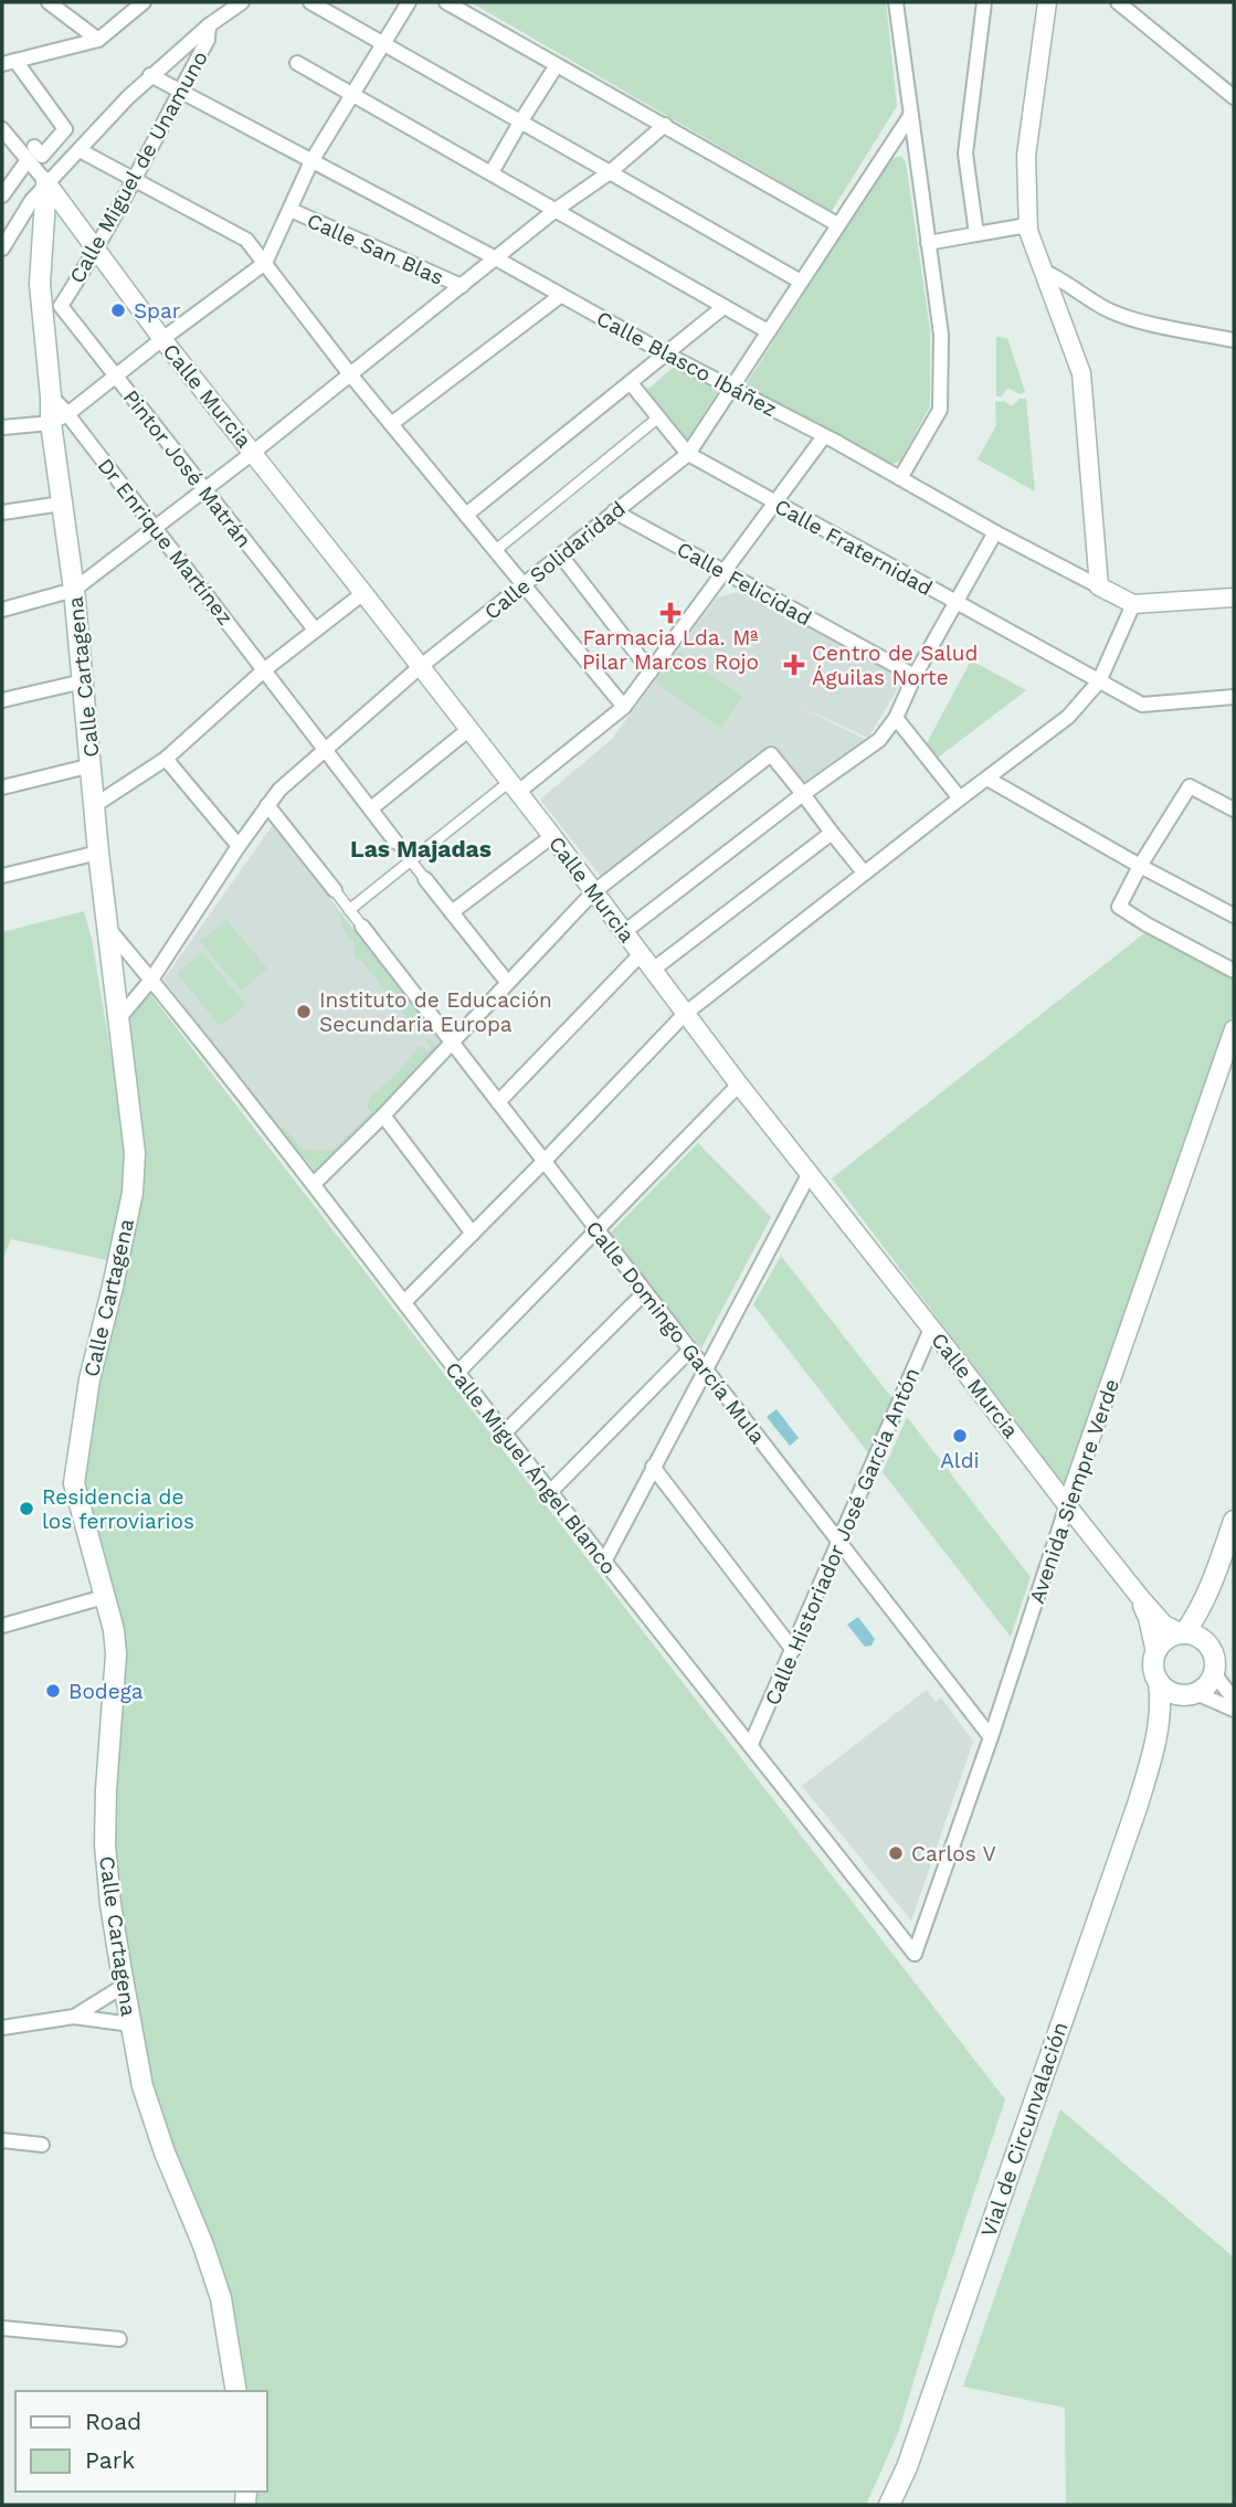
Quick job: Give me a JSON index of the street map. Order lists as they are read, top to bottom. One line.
{"streets":{"main road":["Calle Cartagena","Vial de Circunvalación"],"street":["Calle Miguel de Unamuno","Calle San Blas","Calle Blasco Ibáñez","Calle Murcia","Pintor José Matrán","Dr Enrique Martínez","Calle Fraternidad","Calle Solidaridad","Calle Felicidad","Calle Domingo García Mula","Calle Miguel Ángel Blanco","Avenida Siempre Verde","Calle Historiador José García Antón"]},"crossings":[["Calle Miguel de Unamuno","Calle Blasco Ibáñez"],["Calle Miguel de Unamuno","Calle Murcia"],["Calle Miguel de Unamuno","Pintor José Matrán"],["Calle Miguel de Unamuno","Calle Cartagena"],["Calle Blasco Ibáñez","Calle Solidaridad"],["Calle Murcia","Calle Solidaridad"],["Calle Murcia","Calle Cartagena"],["Calle Murcia","Avenida Siempre Verde"],["Calle Murcia","Calle Historiador José García Antón"],["Calle Murcia","Vial de Circunvalación"],["Pintor José Matrán","Calle Cartagena"],["Dr Enrique Martínez","Calle Solidaridad"],["Dr Enrique Martínez","Calle Cartagena"],["Calle Fraternidad","Calle Solidaridad"],["Calle Solidaridad","Calle Felicidad"],["Calle Solidaridad","Calle Cartagena"],["Calle Solidaridad","Calle Miguel Ángel Blanco"],["Calle Cartagena","Calle Miguel Ángel Blanco"],["Calle Domingo García Mula","Avenida Siempre Verde"],["Calle Domingo García Mula","Calle Historiador José García Antón"],["Calle Miguel Ángel Blanco","Avenida Siempre Verde"],["Calle Miguel Ángel Blanco","Calle Historiador José García Antón"]],"districts":["Las Majadas"],"places":{"other":["Spar","Instituto de Educación Secundaria Europa","Aldi","Residencia de los ferroviarios","Bodega","Carlos V"],"health":["Farmacia Lda. Mª Pilar Marcos Rojo","Centro de Salud Águilas Norte"]},"legend":["Road","Park"]}
